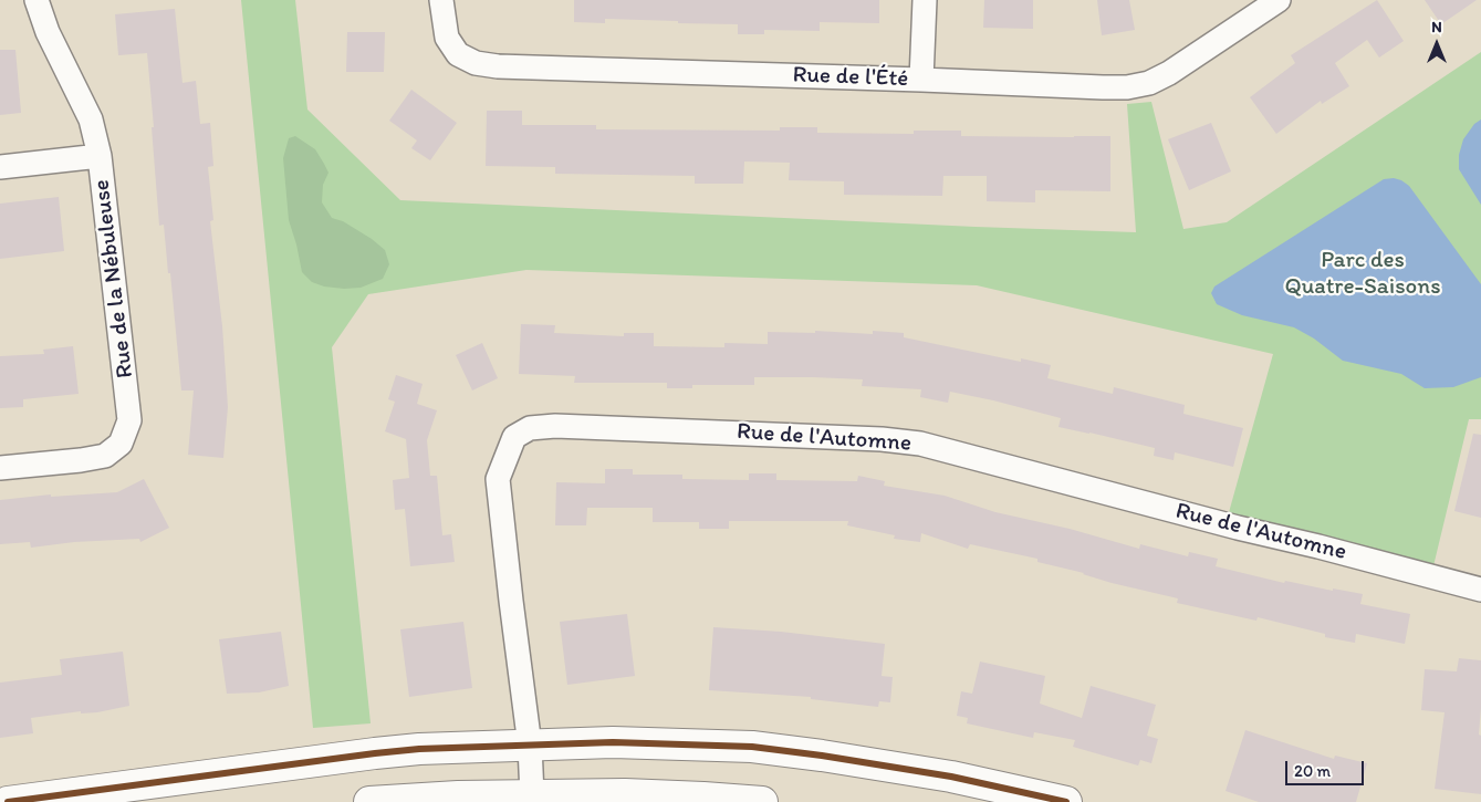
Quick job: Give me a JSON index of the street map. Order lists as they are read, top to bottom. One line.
{"streets":{"street":["Rue de l'Été","Rue de la Nébuleuse","Rue de l'Automne"]},"parks":["Parc des Quatre-Saisons"],"scale_bar":"20 m","north":"top"}
